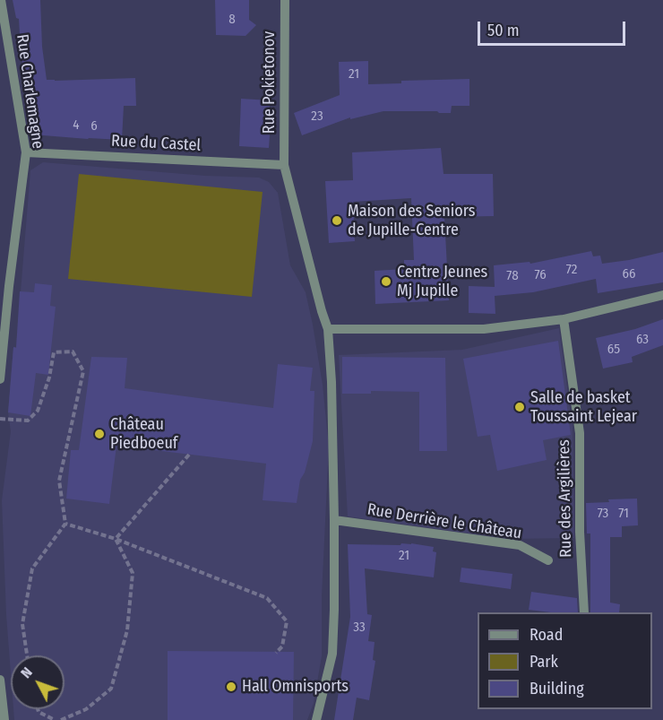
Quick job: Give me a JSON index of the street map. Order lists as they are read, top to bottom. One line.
{"streets":{"street":["Rue Pokietonov","Rue Charlemagne","Rue du Castel","Rue des Argilières","Rue Derrière le Château"]},"crossings":[["Rue Pokietonov","Rue du Castel"],["Rue Charlemagne","Rue du Castel"]],"places":["Maison des Seniors de Jupille-Centre","Centre Jeunes Mj Jupille","Salle de basket Toussaint Lejear","Château Piedboeuf","Hall Omnisports"],"house_numbers":["8","21","23","4","6","72","66","76","78","63","65","73","71","21","33"],"legend":["Road","Park","Building"],"scale_bar":"50 m","north":"top left"}
